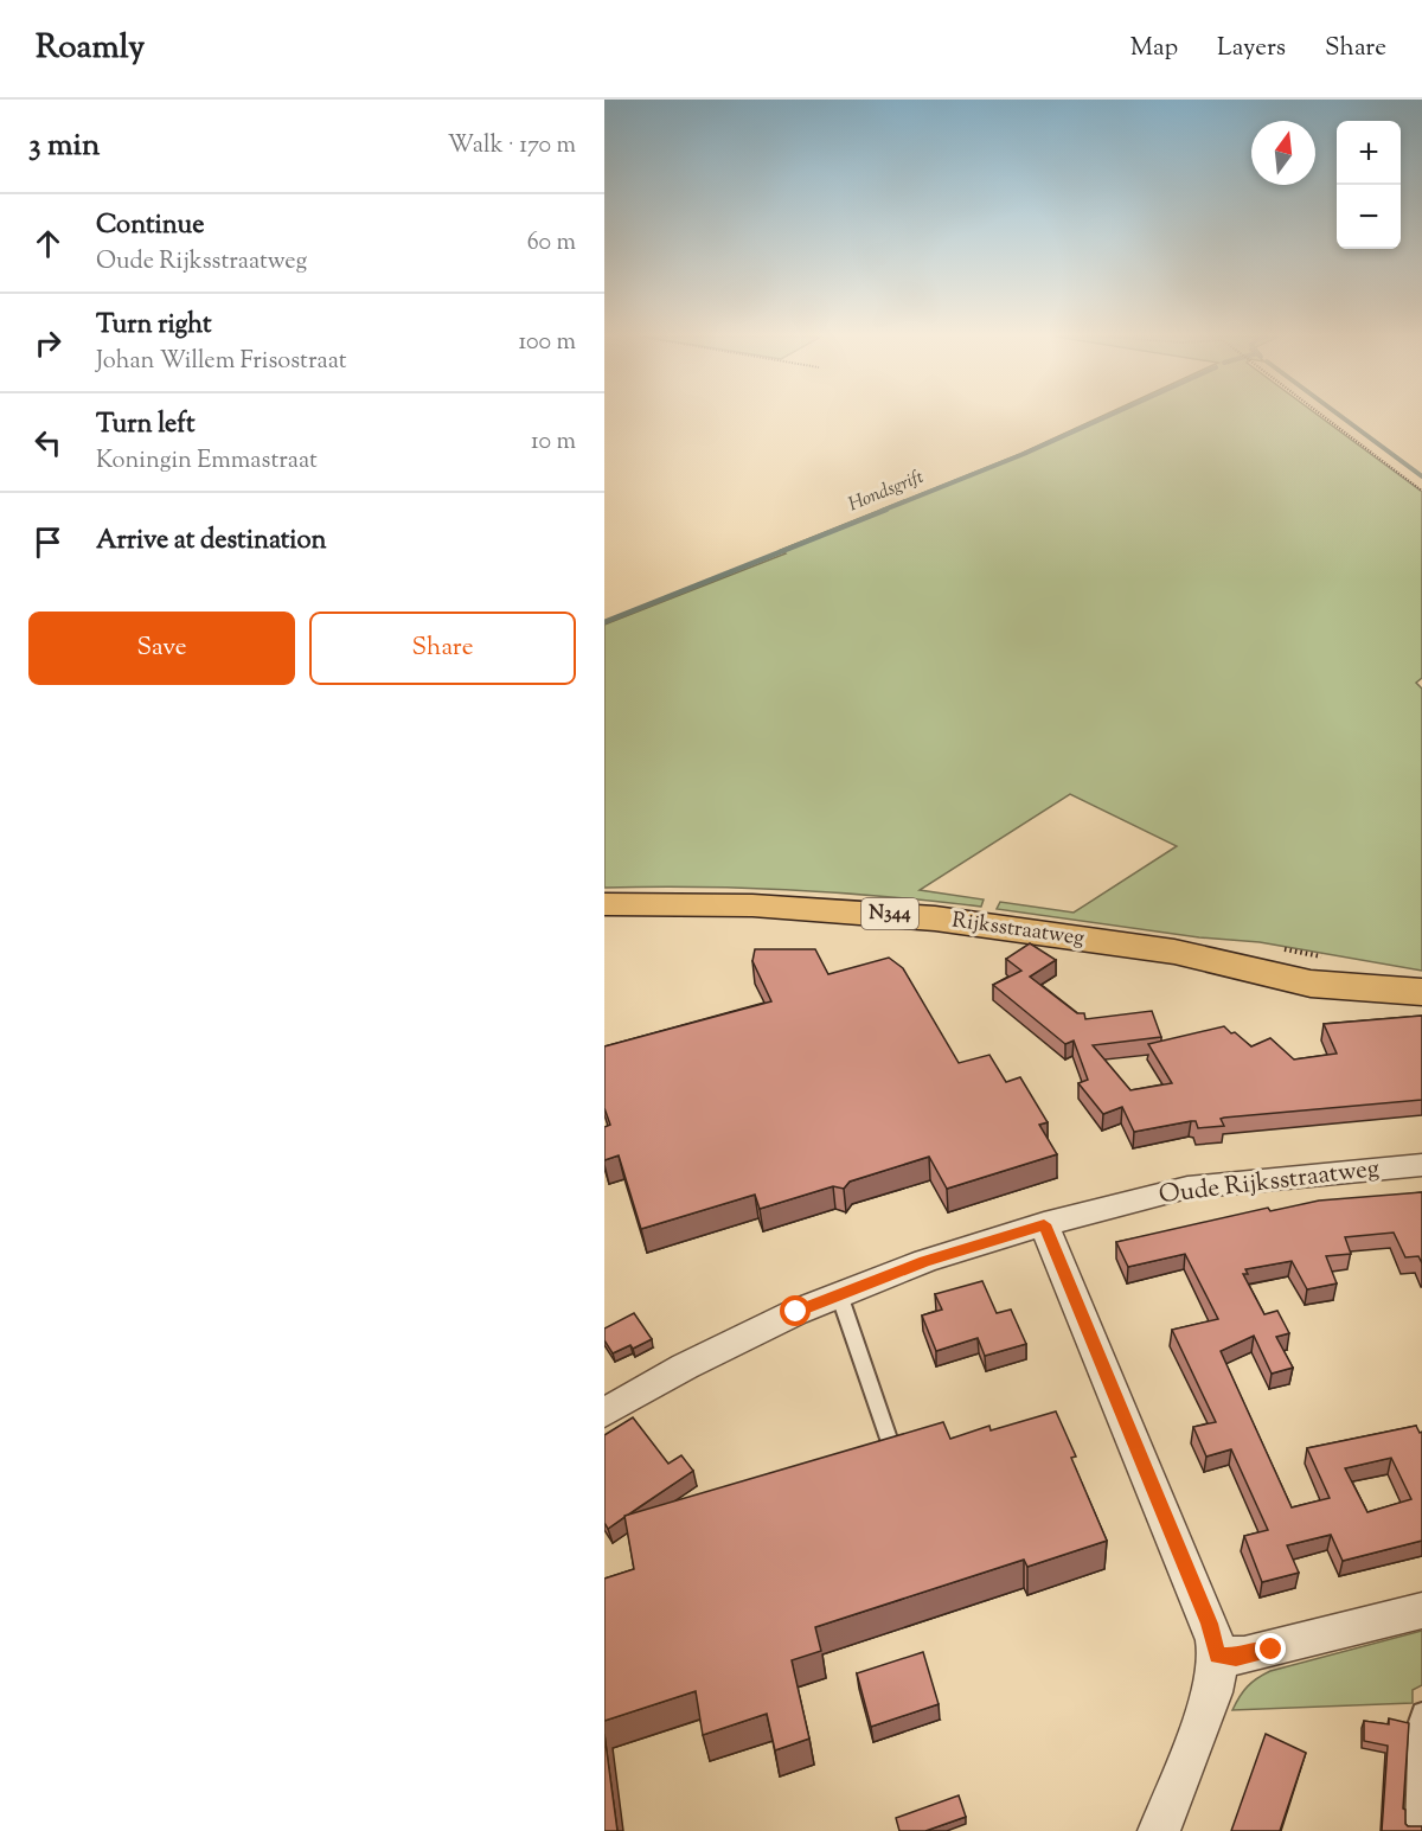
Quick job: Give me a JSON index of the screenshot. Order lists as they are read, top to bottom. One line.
{"streets":{"main road":["N344","Rijksstraatweg"],"street":["Oude Rijksstraatweg"]},"water":["Hondsgrift"],"north":"top","page":{"header":"Roamly","nav":["Map","Layers","Share"],"heading":["3 min","Walk · 170 m"],"map_buttons":["+","−"],"list":[["Continue","Oude Rijksstraatweg","60 m"],["Turn right","Johan Willem Frisostraat","100 m"],["Turn left","Koningin Emmastraat","10 m"],"Arrive at destination"],"buttons":["Save","Share"]}}
